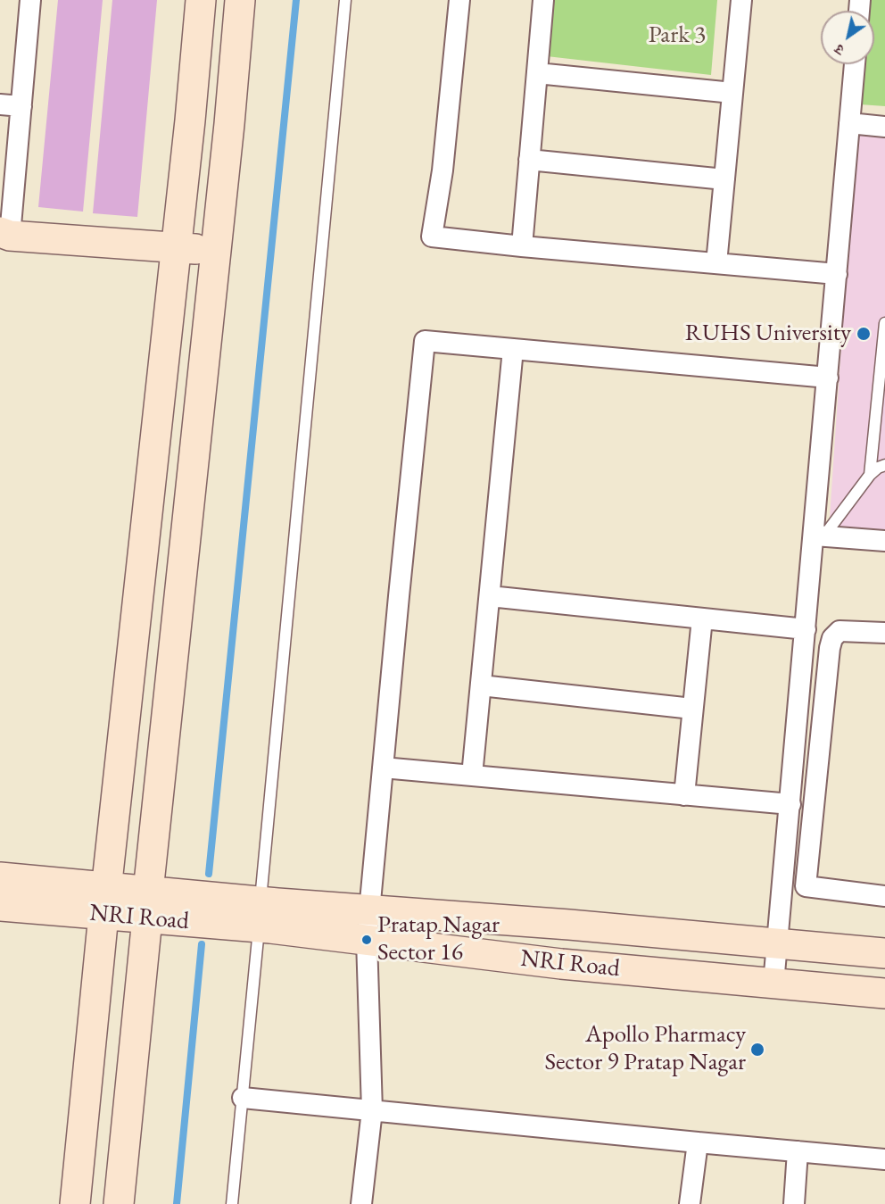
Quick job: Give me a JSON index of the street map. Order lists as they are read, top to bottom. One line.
{"streets":{"street":["NRI Road"]},"parks":["Park 3"],"places":["RUHS University","Pratap Nagar Sector 16","Apollo Pharmacy Sector 9 Pratap Nagar"],"north":"bottom left"}
